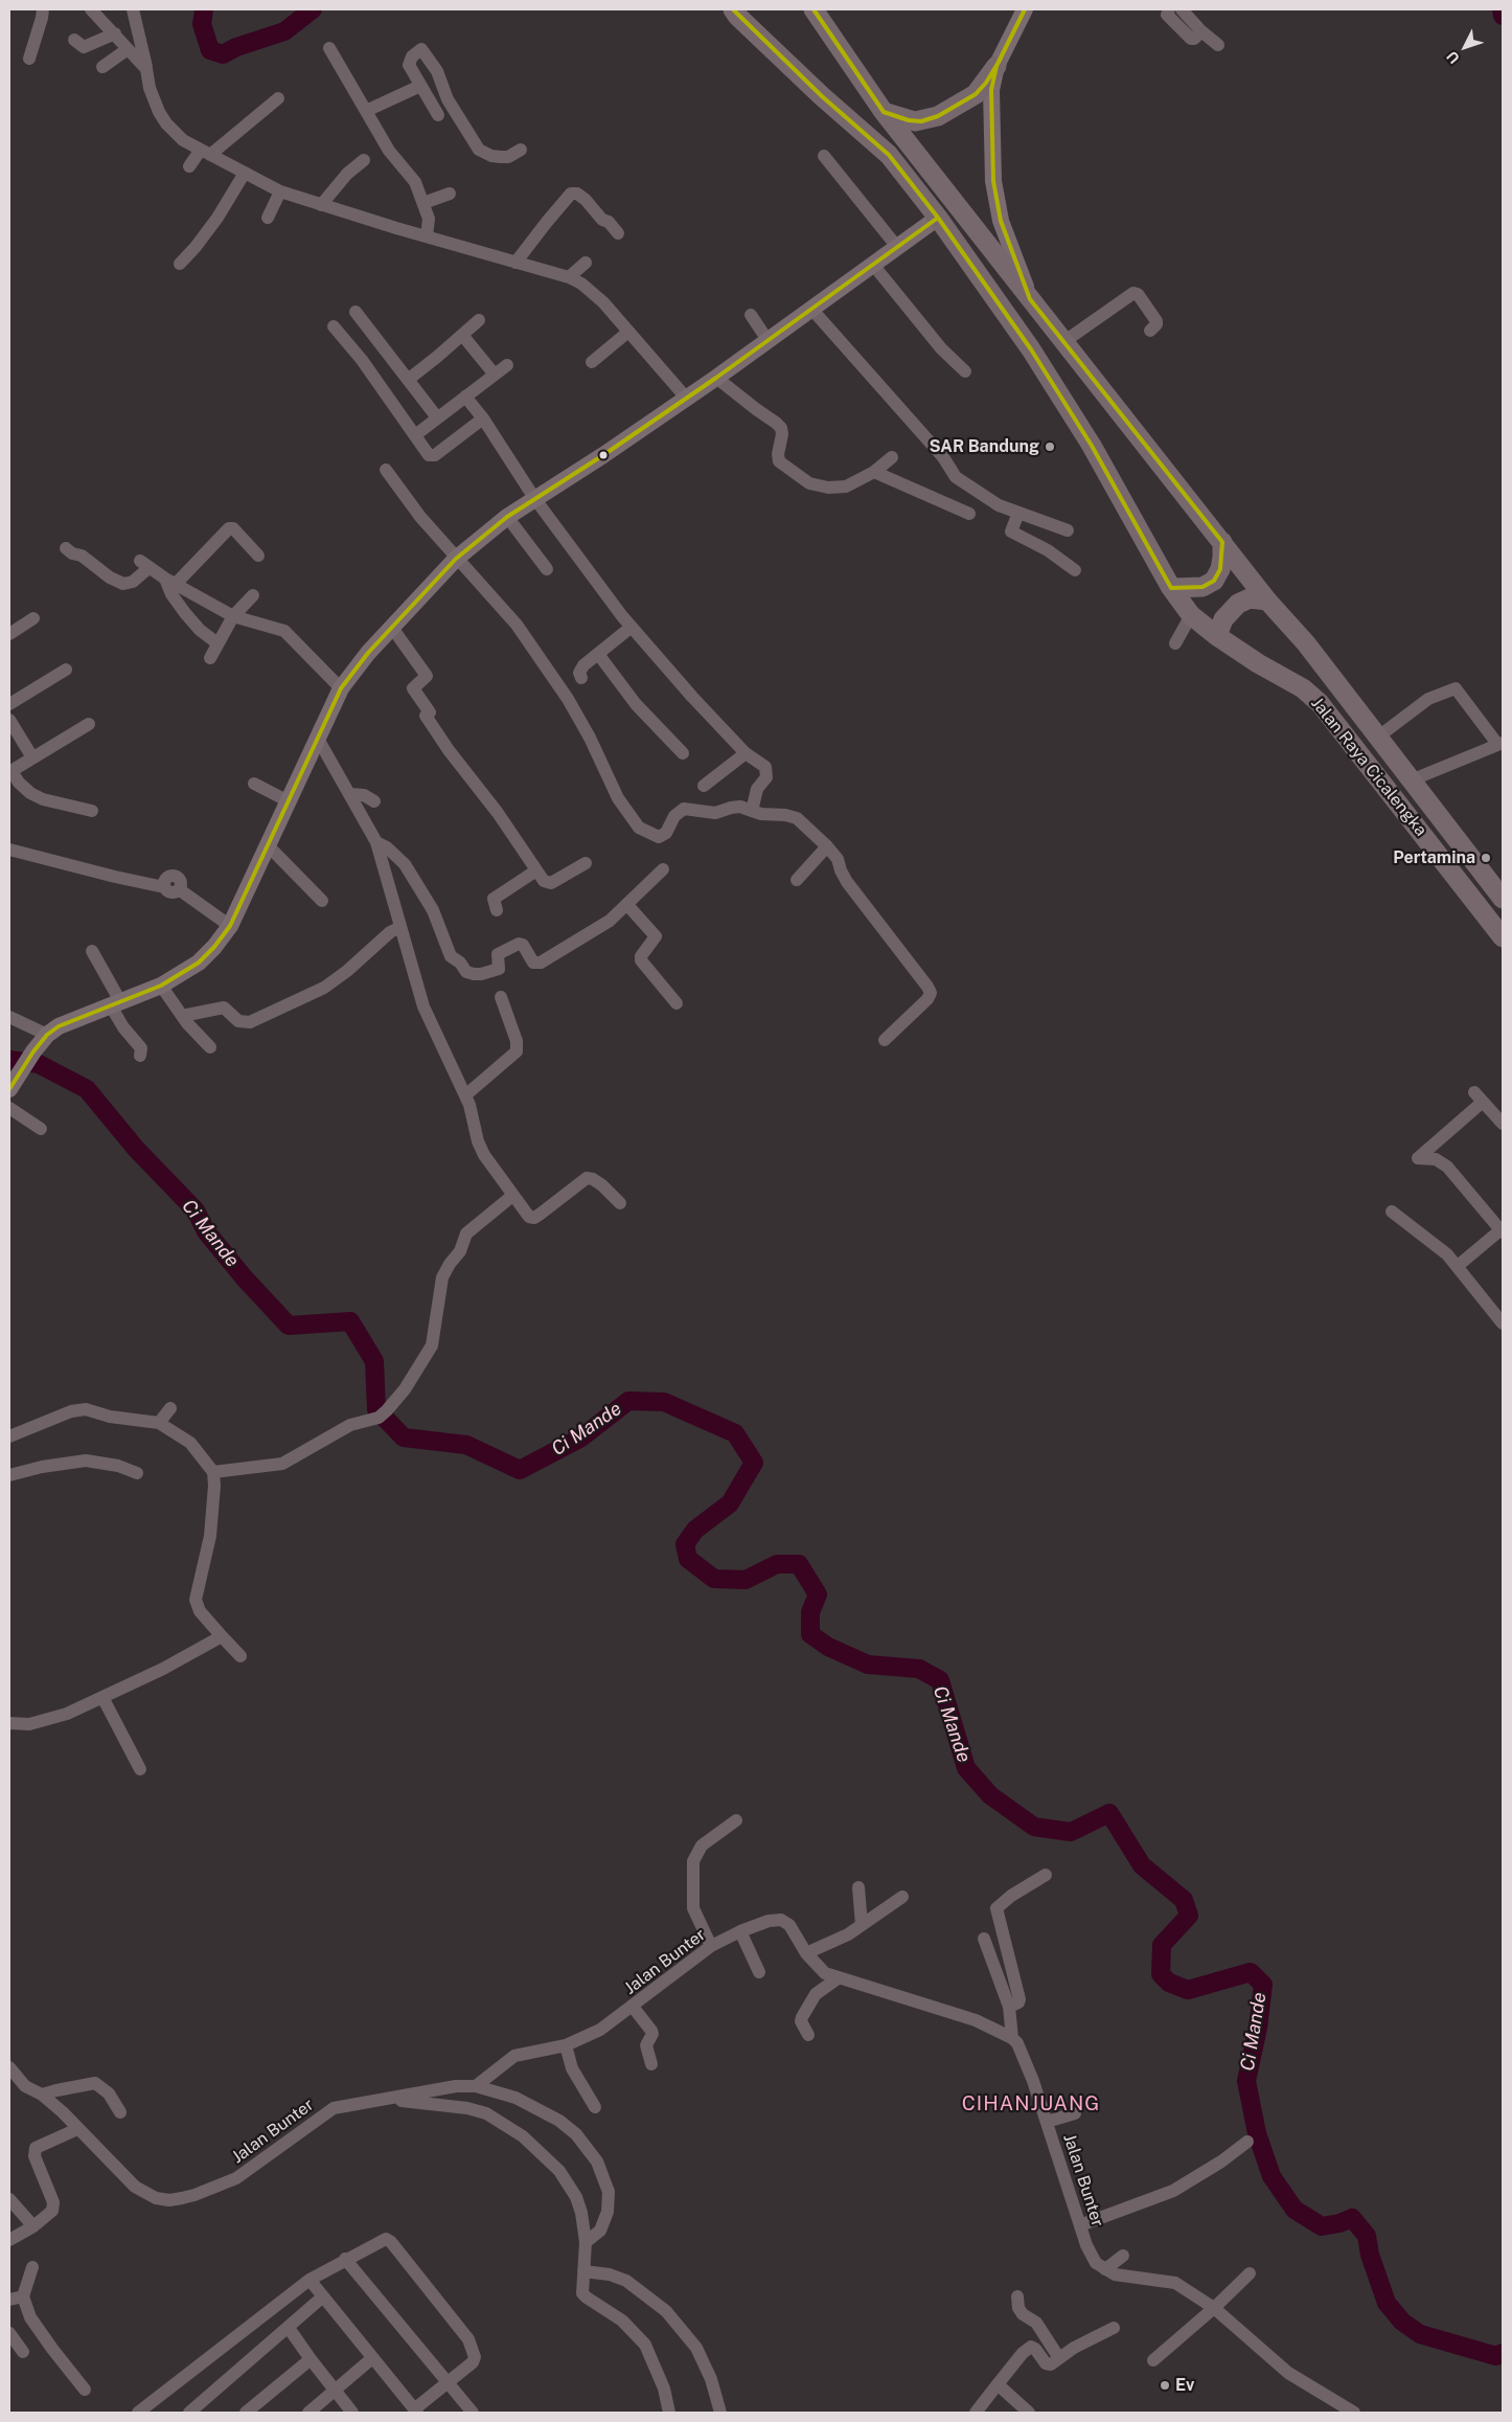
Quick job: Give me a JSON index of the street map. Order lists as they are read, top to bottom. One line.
{"streets":{"highway":["Jalan Raya Cicalengka"],"street":["Jalan Bunter"]},"districts":["CIHANJUANG"],"water":["Ci Mande"],"places":["SAR Bandung","Pertamina","Ev"],"north":"bottom left"}
